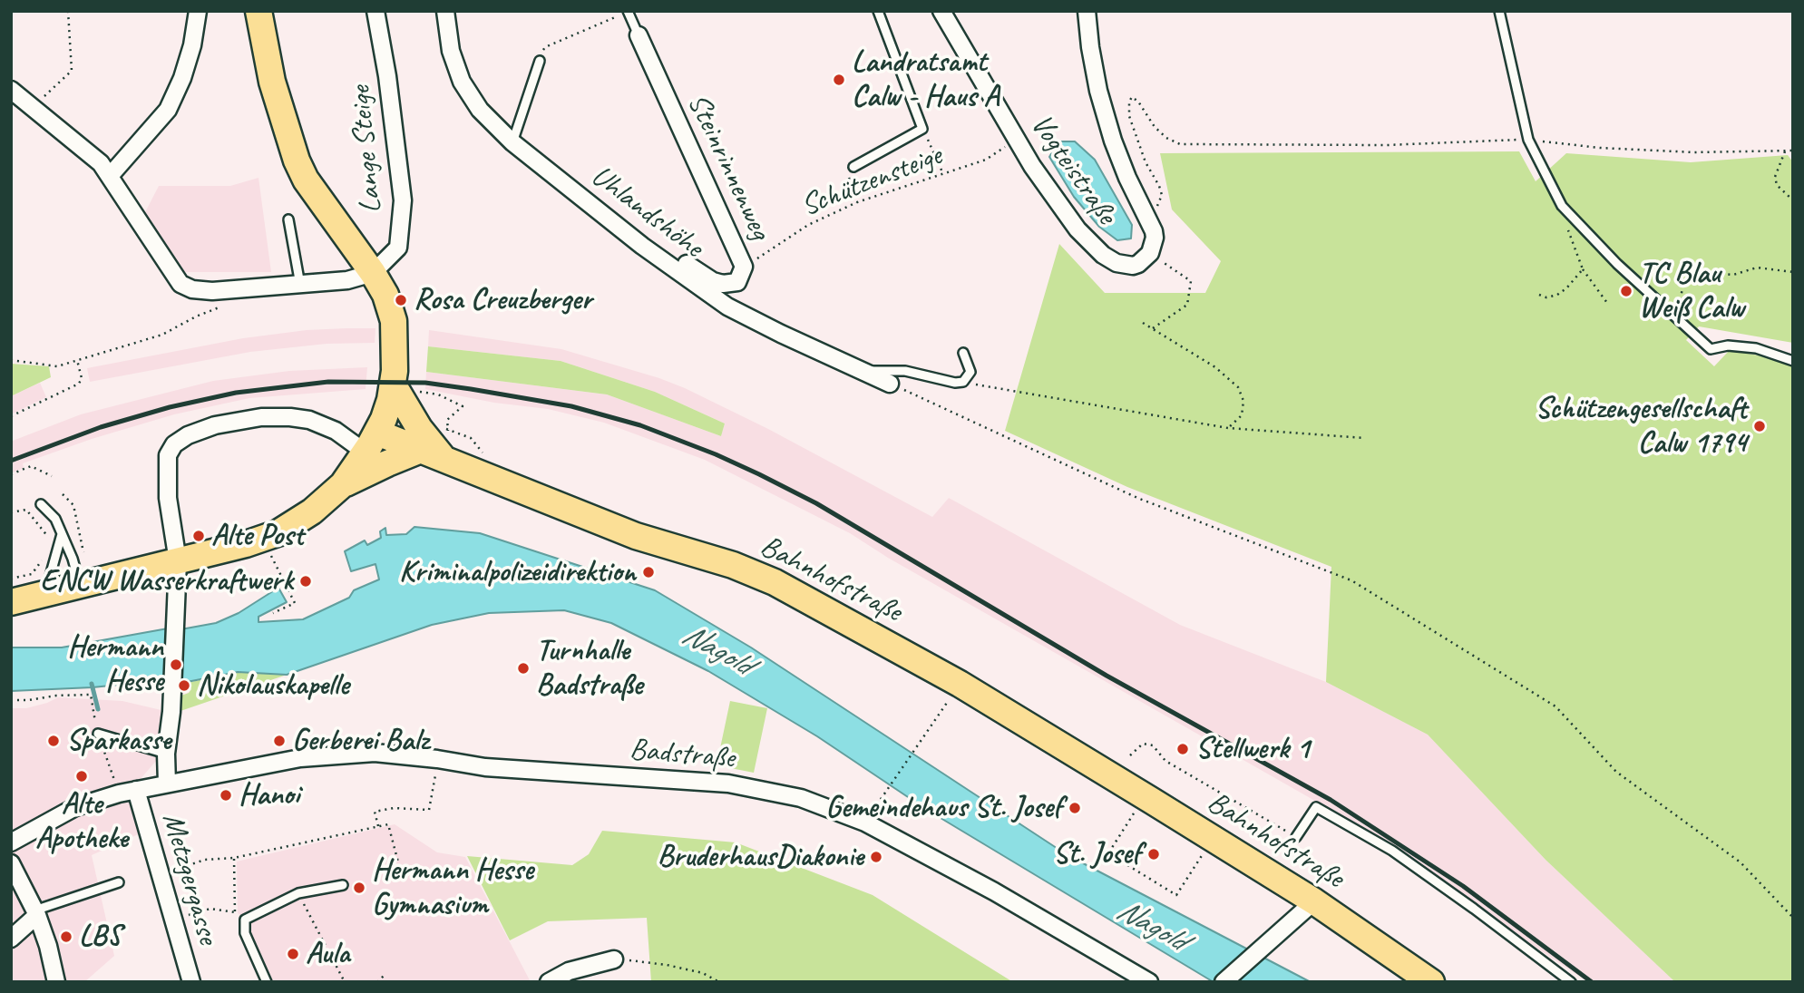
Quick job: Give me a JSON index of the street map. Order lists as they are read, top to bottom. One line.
{"streets":{"main road":["Bahnhofstraße"],"street":["Lange Steige","Steinrinnenweg","Vogteistraße","Uhlandshöhe","Badstraße","Metzgergasse"],"path":["Schützensteige"]},"crossings":[["Steinrinnenweg","Schützensteige"],["Steinrinnenweg","Uhlandshöhe"],["Vogteistraße","Schützensteige"],["Badstraße","Metzgergasse"]],"water":["Nagold"],"places":["Landratsamt Calw - Haus A","TC Blau Weiß Calw","Rosa Creuzberger","Schützengesellschaft Calw 1794","Alte Post","Kriminalpolizeidirektion","ENCW Wasserkraftwerk","Hermann Hesse","Turnhalle Badstraße","Nikolauskapelle","Sparkasse","Gerberei Balz","Stellwerk 1","Alte Apotheke","Hanoi","Gemeindehaus St. Josef","St. Josef","BruderhausDiakonie","Hermann Hesse Gymnasium","LBS","Aula"]}
